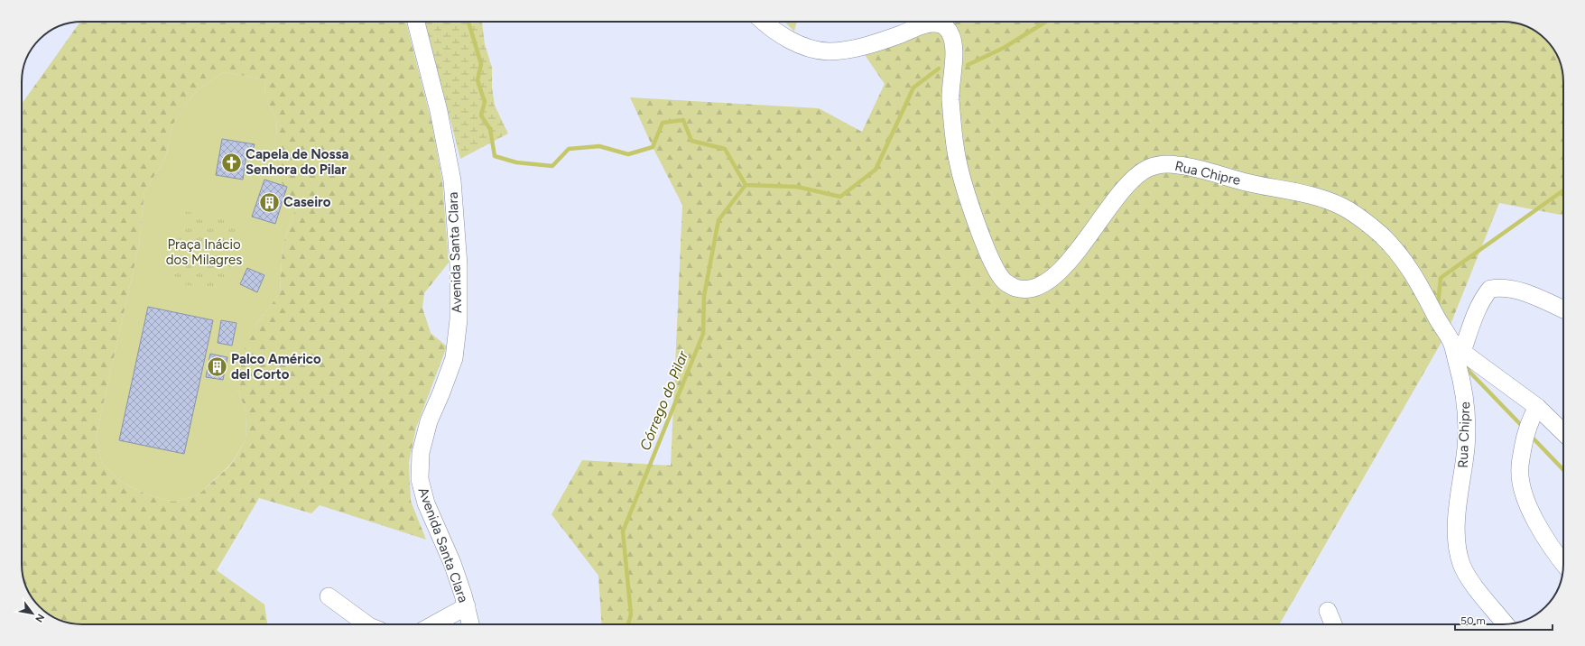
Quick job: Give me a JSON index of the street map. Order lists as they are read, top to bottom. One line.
{"streets":{"street":["Rua Chipre","Avenida Santa Clara"]},"water":["Córrego do Pilar"],"parks":["Praça Inácio dos Milagres"],"places":{"church":["Capela de Nossa Senhora do Pilar"],"building":["Caseiro","Palco Américo del Corto"]},"scale_bar":"50 m","north":"bottom right"}
